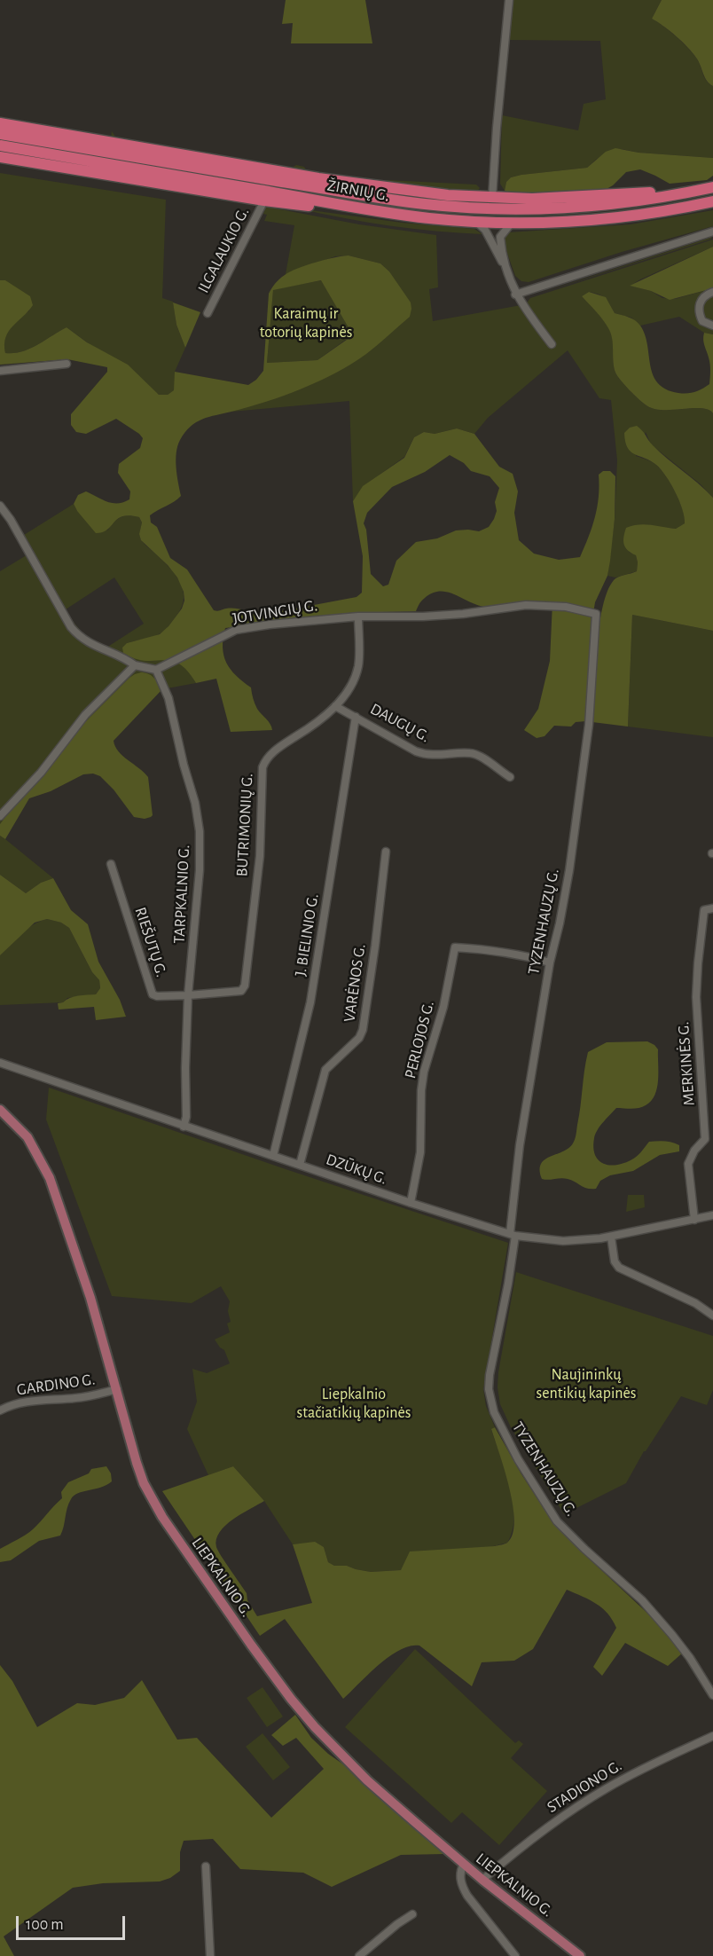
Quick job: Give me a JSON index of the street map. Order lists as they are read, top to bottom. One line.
{"streets":{"highway":["ŽIRNIŲ G."],"main road":["LIEPKALNIO G."],"street":["ILGALAUKIO G.","JOTVINGIŲ G.","DAUGŲ G.","BUTRIMONIŲ G.","TARPKALNIO G.","TYZENHAUZŲ G.","J. BIELINIO G.","RIEŠUTŲ G.","VARĖNOS G.","PERLOJOS G.","MERKINĖS G.","DZŪKŲ G.","GARDINO G.","STADIONO G."]},"crossings":[["JOTVINGIŲ G.","BUTRIMONIŲ G."],["JOTVINGIŲ G.","TARPKALNIO G."],["JOTVINGIŲ G.","TYZENHAUZŲ G."],["DAUGŲ G.","BUTRIMONIŲ G."],["DAUGŲ G.","J. BIELINIO G."],["BUTRIMONIŲ G.","TARPKALNIO G."],["BUTRIMONIŲ G.","RIEŠUTŲ G."],["TARPKALNIO G.","RIEŠUTŲ G."],["TARPKALNIO G.","DZŪKŲ G."],["TYZENHAUZŲ G.","PERLOJOS G."],["TYZENHAUZŲ G.","DZŪKŲ G."],["J. BIELINIO G.","DZŪKŲ G."],["VARĖNOS G.","DZŪKŲ G."],["PERLOJOS G.","DZŪKŲ G."],["GARDINO G.","LIEPKALNIO G."],["LIEPKALNIO G.","STADIONO G."]],"parks":["Karaimų ir totorių kapinės","Naujininkų sentikių kapinės","Liepkalnio stačiatikių kapinės"],"scale_bar":"100 m"}
